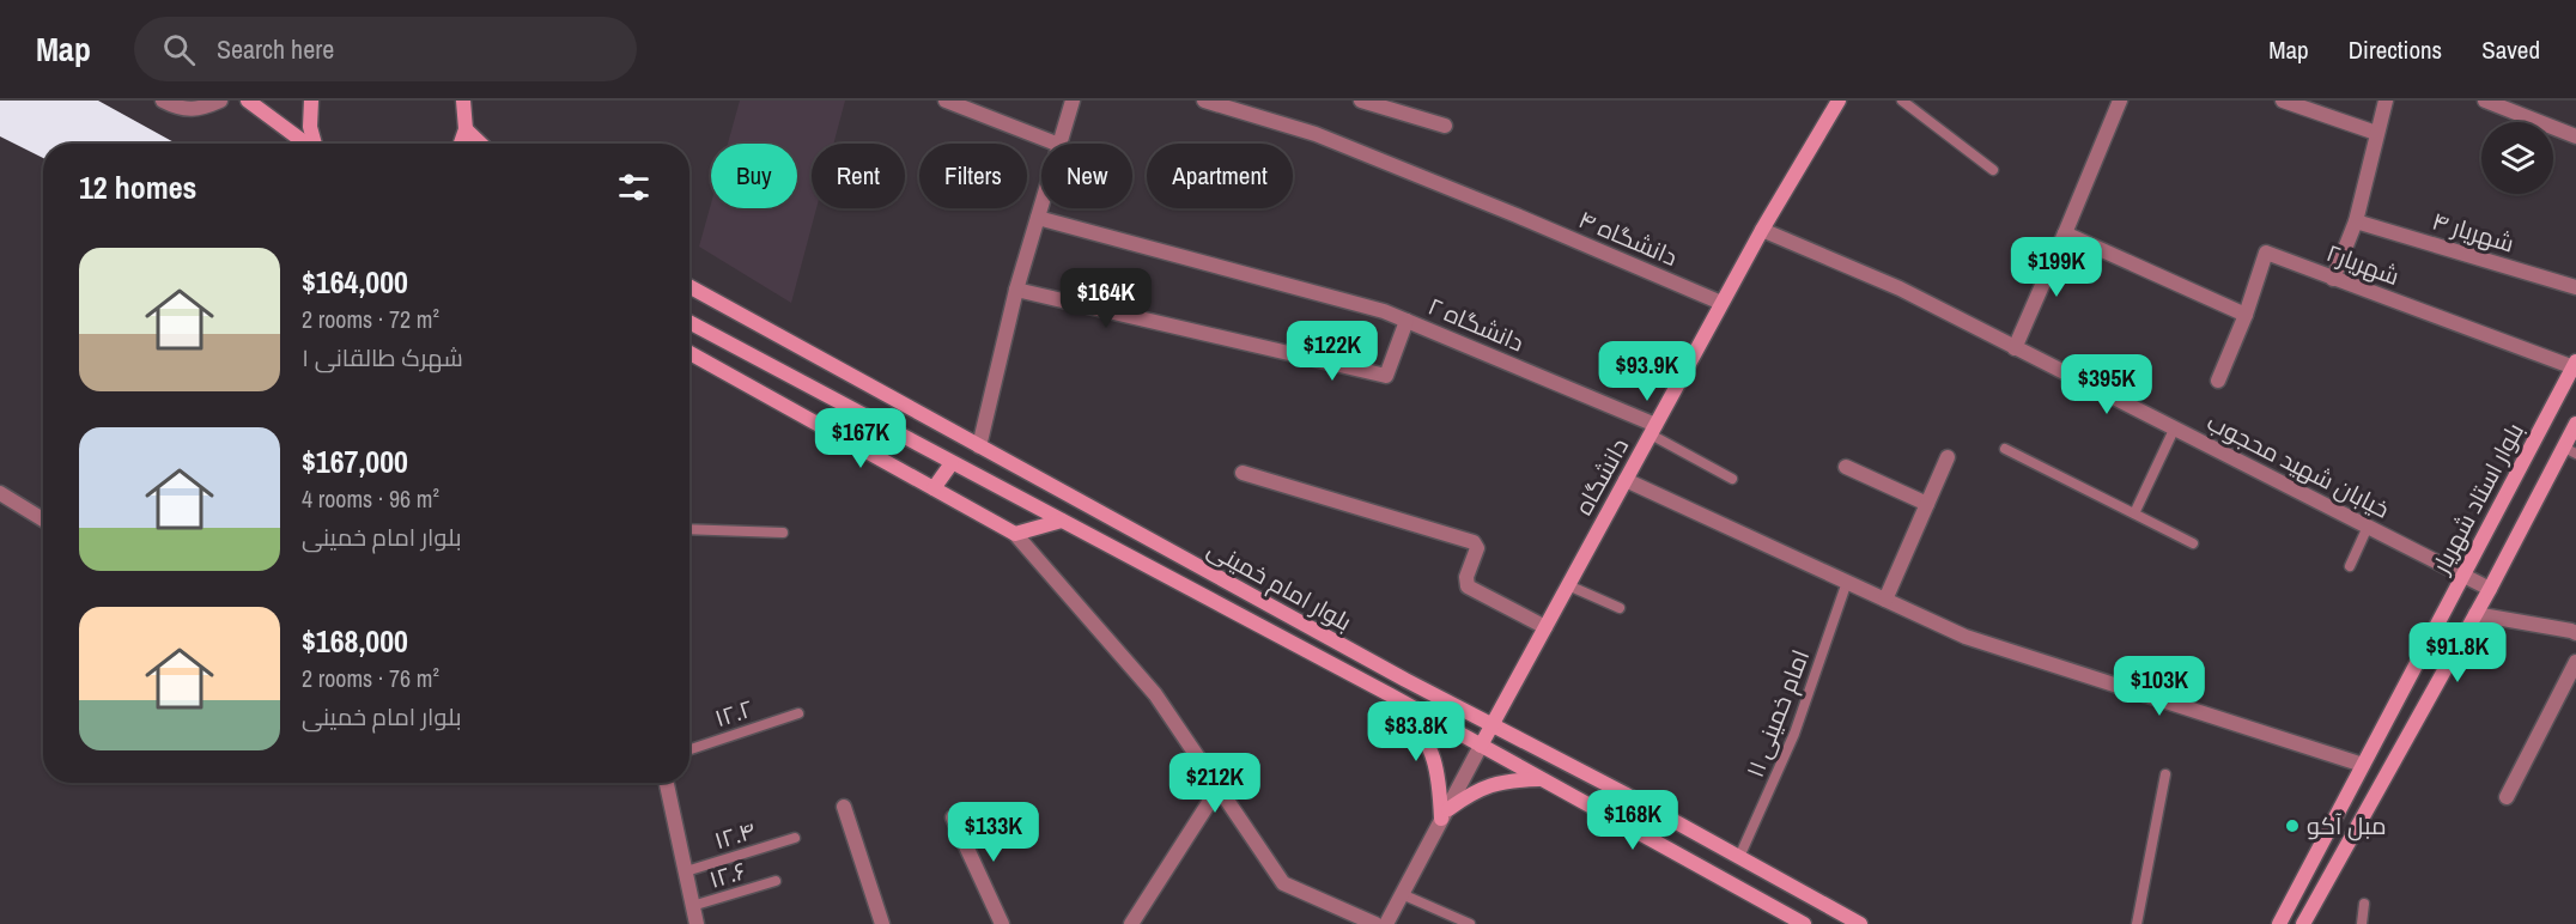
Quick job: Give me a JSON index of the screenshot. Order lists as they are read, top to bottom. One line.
{"streets":{"main road":["دانشگاه","بلوار استاد شهریار","بلوار امام خمینی"],"street":["شهریار ۴","دانشگاه ۴","شهریار۲","دانشگاه ۲","خیابان شهید محجوب"],"lane":["۱۲.۲","امام خمینی ۱۱","۱۲.۴","۱۲.۶"]},"crossings":[["دانشگاه ۴","دانشگاه"],["شهریار۲","بلوار استاد شهریار"],["دانشگاه ۲","دانشگاه"],["خیابان شهید محجوب","دانشگاه"],["خیابان شهید محجوب","بلوار استاد شهریار"],["دانشگاه","بلوار امام خمینی"],["بلوار امام خمینی","امام خمینی ۱۱"]],"places":["مبل آکو"],"page":{"header":"Map","search":"Search here","nav":["Map","Directions","Saved"],"chip":["Buy","Rent","Filters","New","Apartment"],"heading":"12 homes","list":[{"name":"$164,000","note":"2 rooms · 72 m² · شهرک طالقانی ۱"},{"name":"$167,000","note":"4 rooms · 96 m² · بلوار امام خمینی"},{"name":"$168,000","note":"2 rooms · 76 m² · بلوار امام خمینی"}],"price":["$199K","$164K","$122K","$93.9K","$395K","$167K","$91.8K","$103K","$83.8K","$212K","$168K","$133K"]}}
